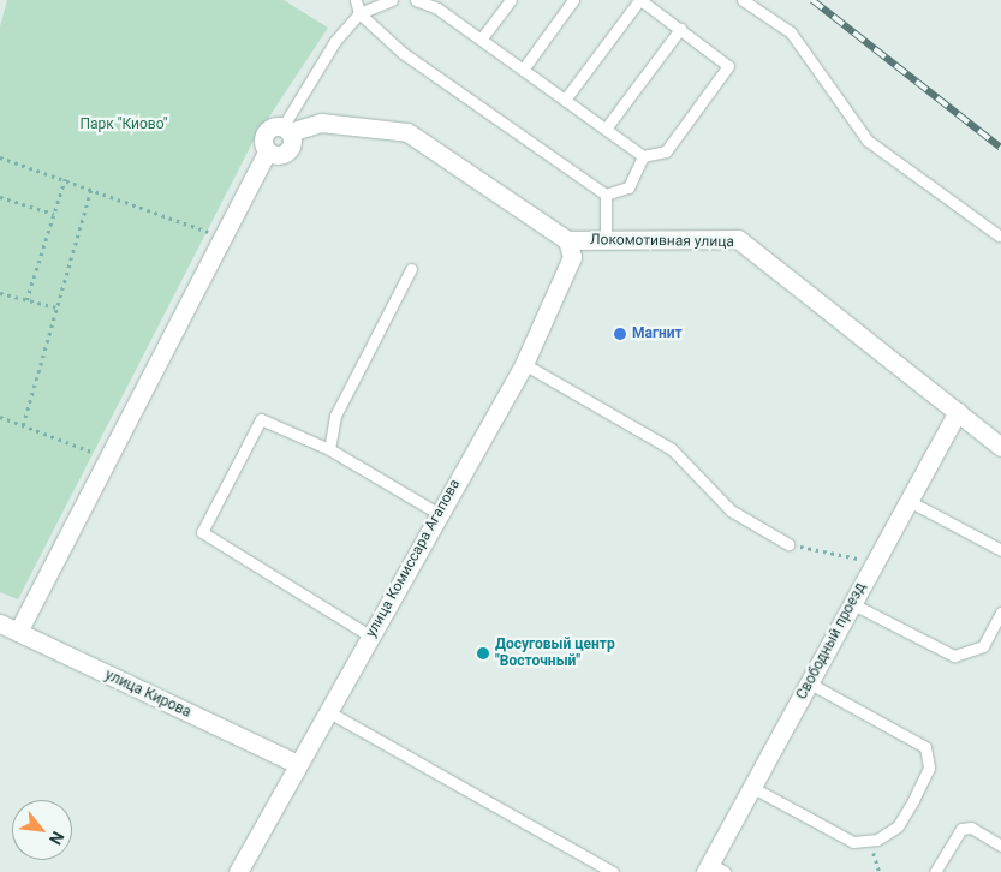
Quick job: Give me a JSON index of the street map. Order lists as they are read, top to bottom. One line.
{"streets":{"street":["Локомотивная улица","улица Комиссара Агапова","Свободный проезд","улица Кирова"]},"crossings":[["Локомотивная улица","улица Комиссара Агапова"],["Локомотивная улица","Свободный проезд"],["улица Комиссара Агапова","улица Кирова"]],"parks":["Парк \"Киово\""],"places":["Магнит","Досуговый центр \"Восточный\""],"north":"bottom right"}
